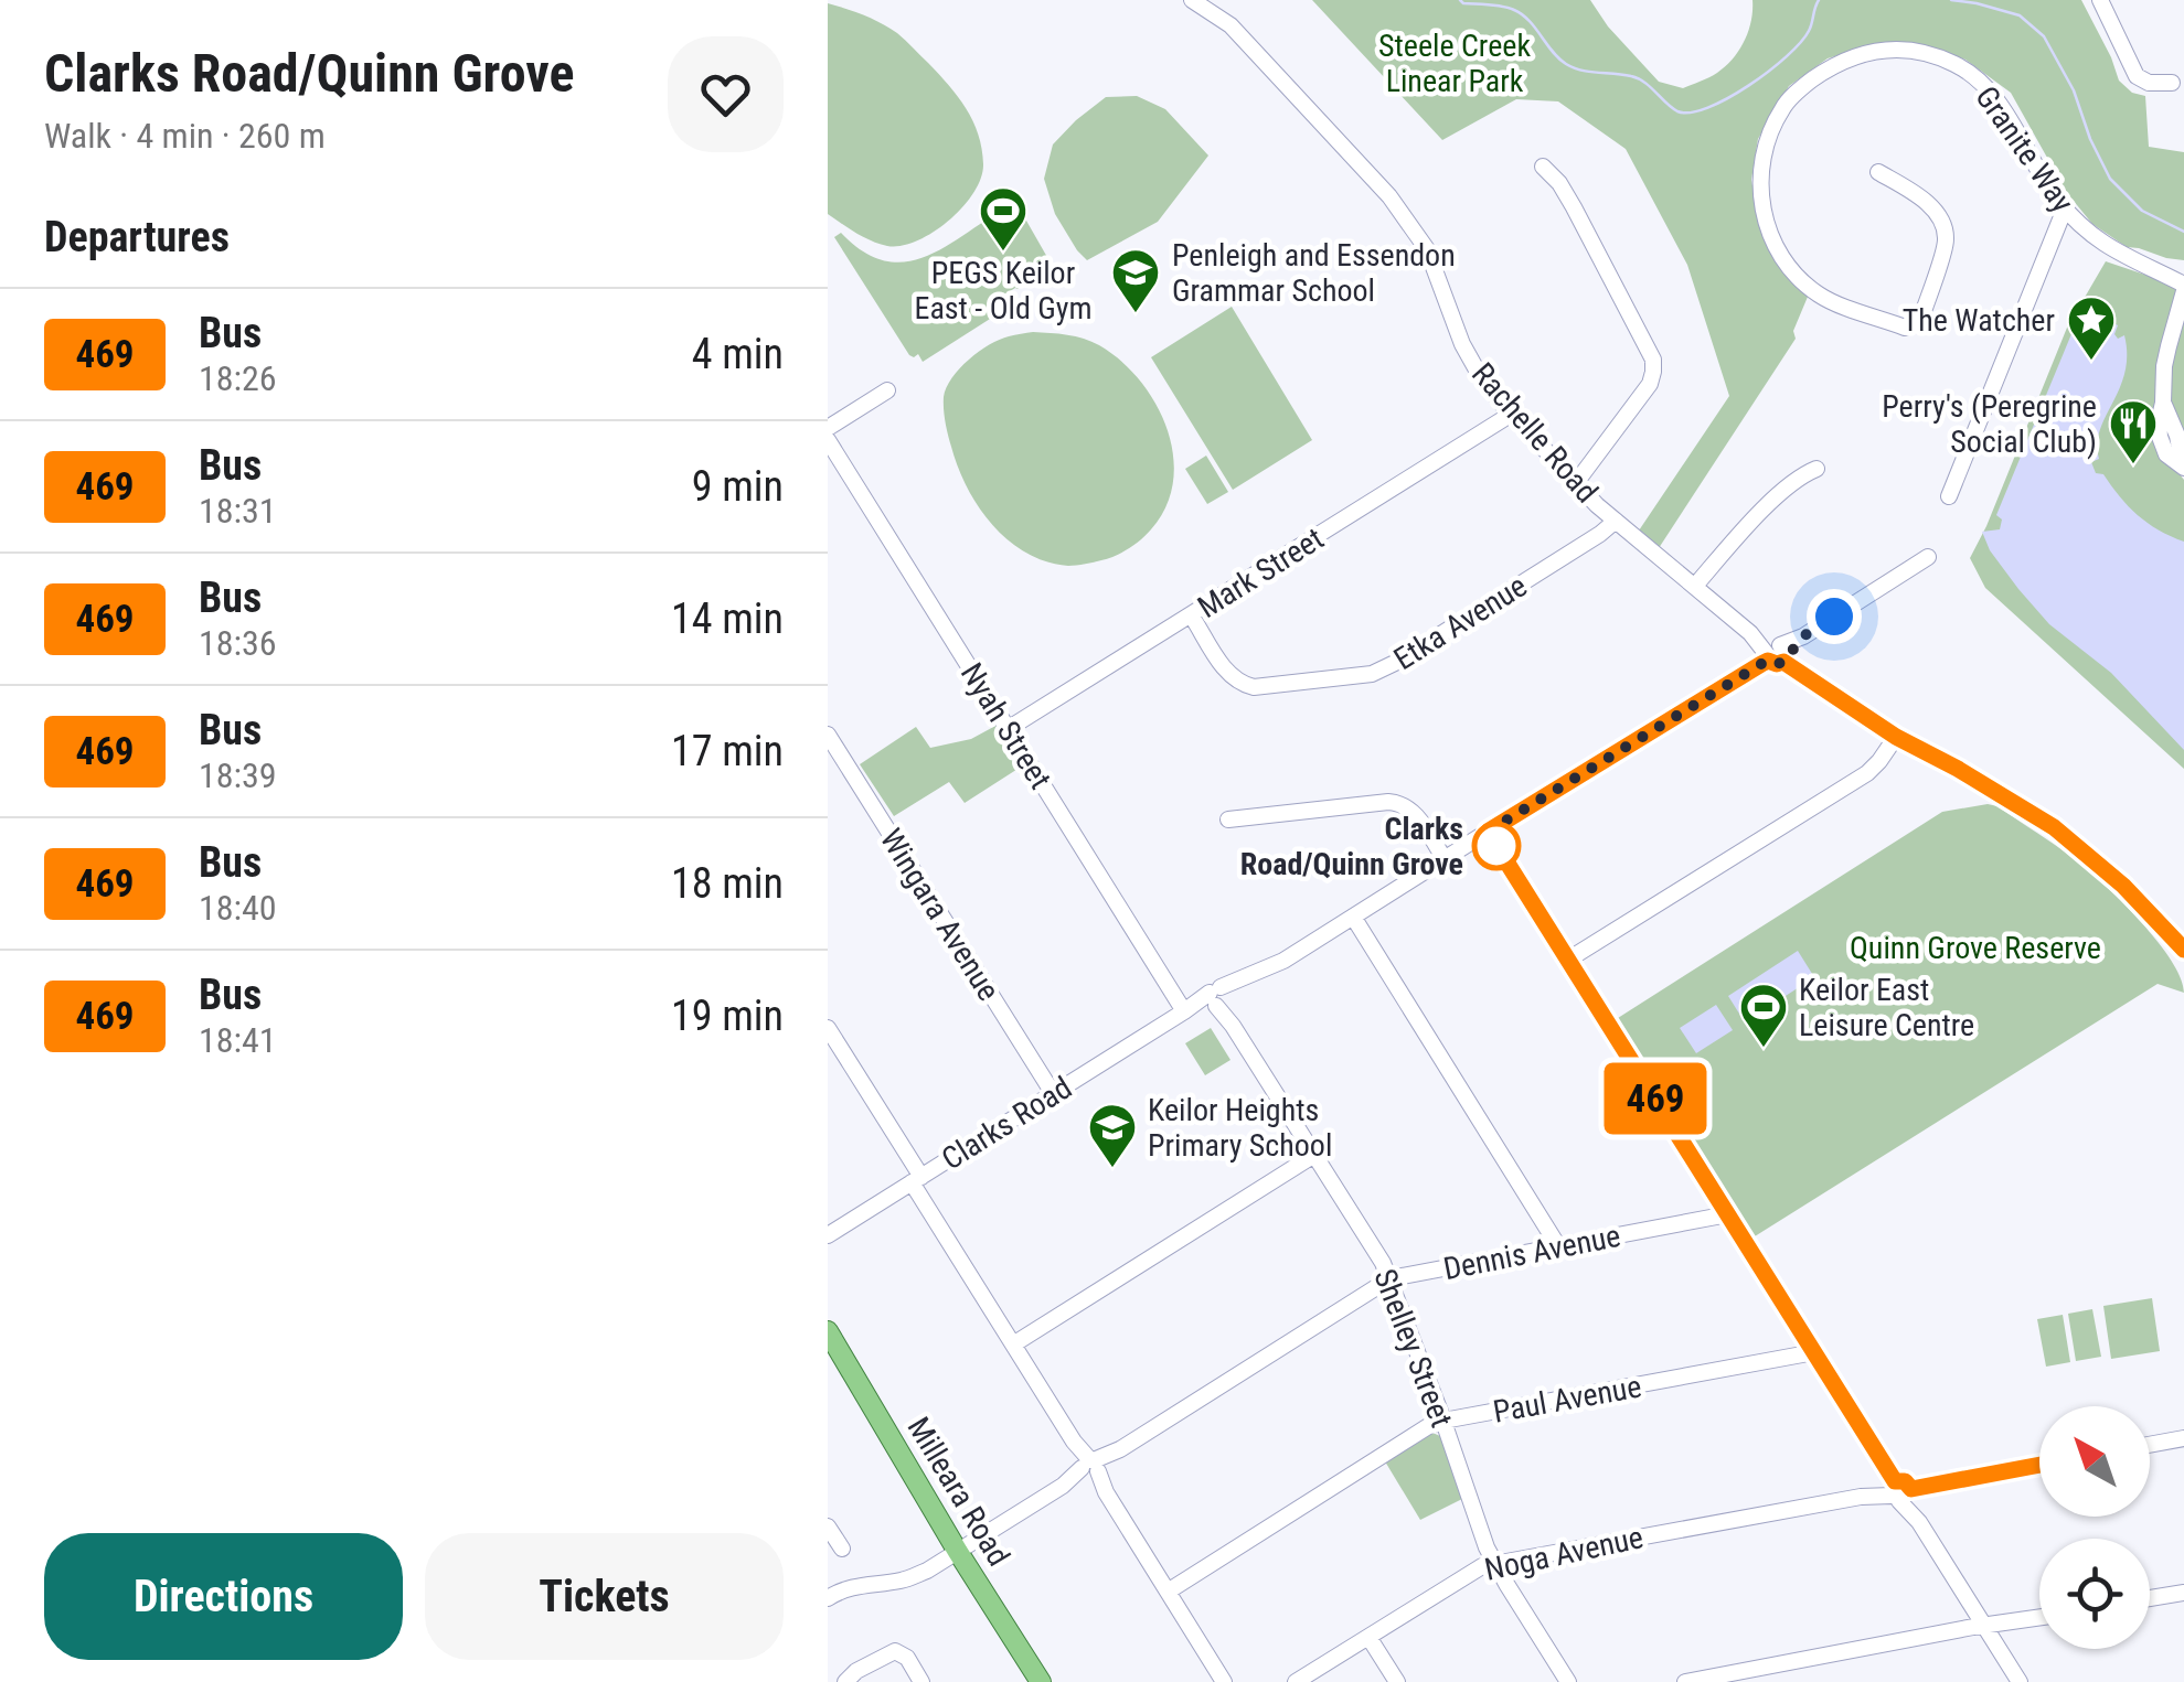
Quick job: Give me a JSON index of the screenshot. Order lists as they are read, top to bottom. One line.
{"streets":{"main road":["Milleara Road"],"street":["Granite Way","Rachelle Road","Mark Street","Etka Avenue","Nyah Street","Wingara Avenue","Clarks Road","Dennis Avenue","Shelley Street","Paul Avenue","Noga Avenue"]},"crossings":[["Rachelle Road","Mark Street"],["Rachelle Road","Etka Avenue"],["Rachelle Road","Clarks Road"],["Mark Street","Etka Avenue"],["Mark Street","Nyah Street"],["Nyah Street","Clarks Road"],["Wingara Avenue","Clarks Road"],["Clarks Road","Shelley Street"],["Dennis Avenue","Shelley Street"],["Dennis Avenue","Milleara Road"],["Shelley Street","Paul Avenue"],["Shelley Street","Noga Avenue"]],"parks":["Steele Creek Linear Park","Quinn Grove Reserve"],"places":{"sports":["PEGS Keilor East - Old Gym","Keilor East Leisure Centre"],"school or university":["Penleigh and Essendon Grammar School","Keilor Heights Primary School"],"place":["The Watcher"],"restaurant":["Perry's (Peregrine Social Club)"],"other":["Clarks Road/Quinn Grove"]},"lines":["bus line 469"],"north":"top left","page":{"heading":[["Clarks Road/Quinn Grove","Walk · 4 min · 260 m"],"Departures"],"on_map":"469","list":[{"mark":"469","name":"Bus","note":"18:26","value":"4 min"},{"mark":"469","name":"Bus","note":"18:31","value":"9 min"},{"mark":"469","name":"Bus","note":"18:36","value":"14 min"},{"mark":"469","name":"Bus","note":"18:39","value":"17 min"},{"mark":"469","name":"Bus","note":"18:40","value":"18 min"},{"mark":"469","name":"Bus","note":"18:41","value":"19 min"}],"buttons":["Directions","Tickets"]}}
